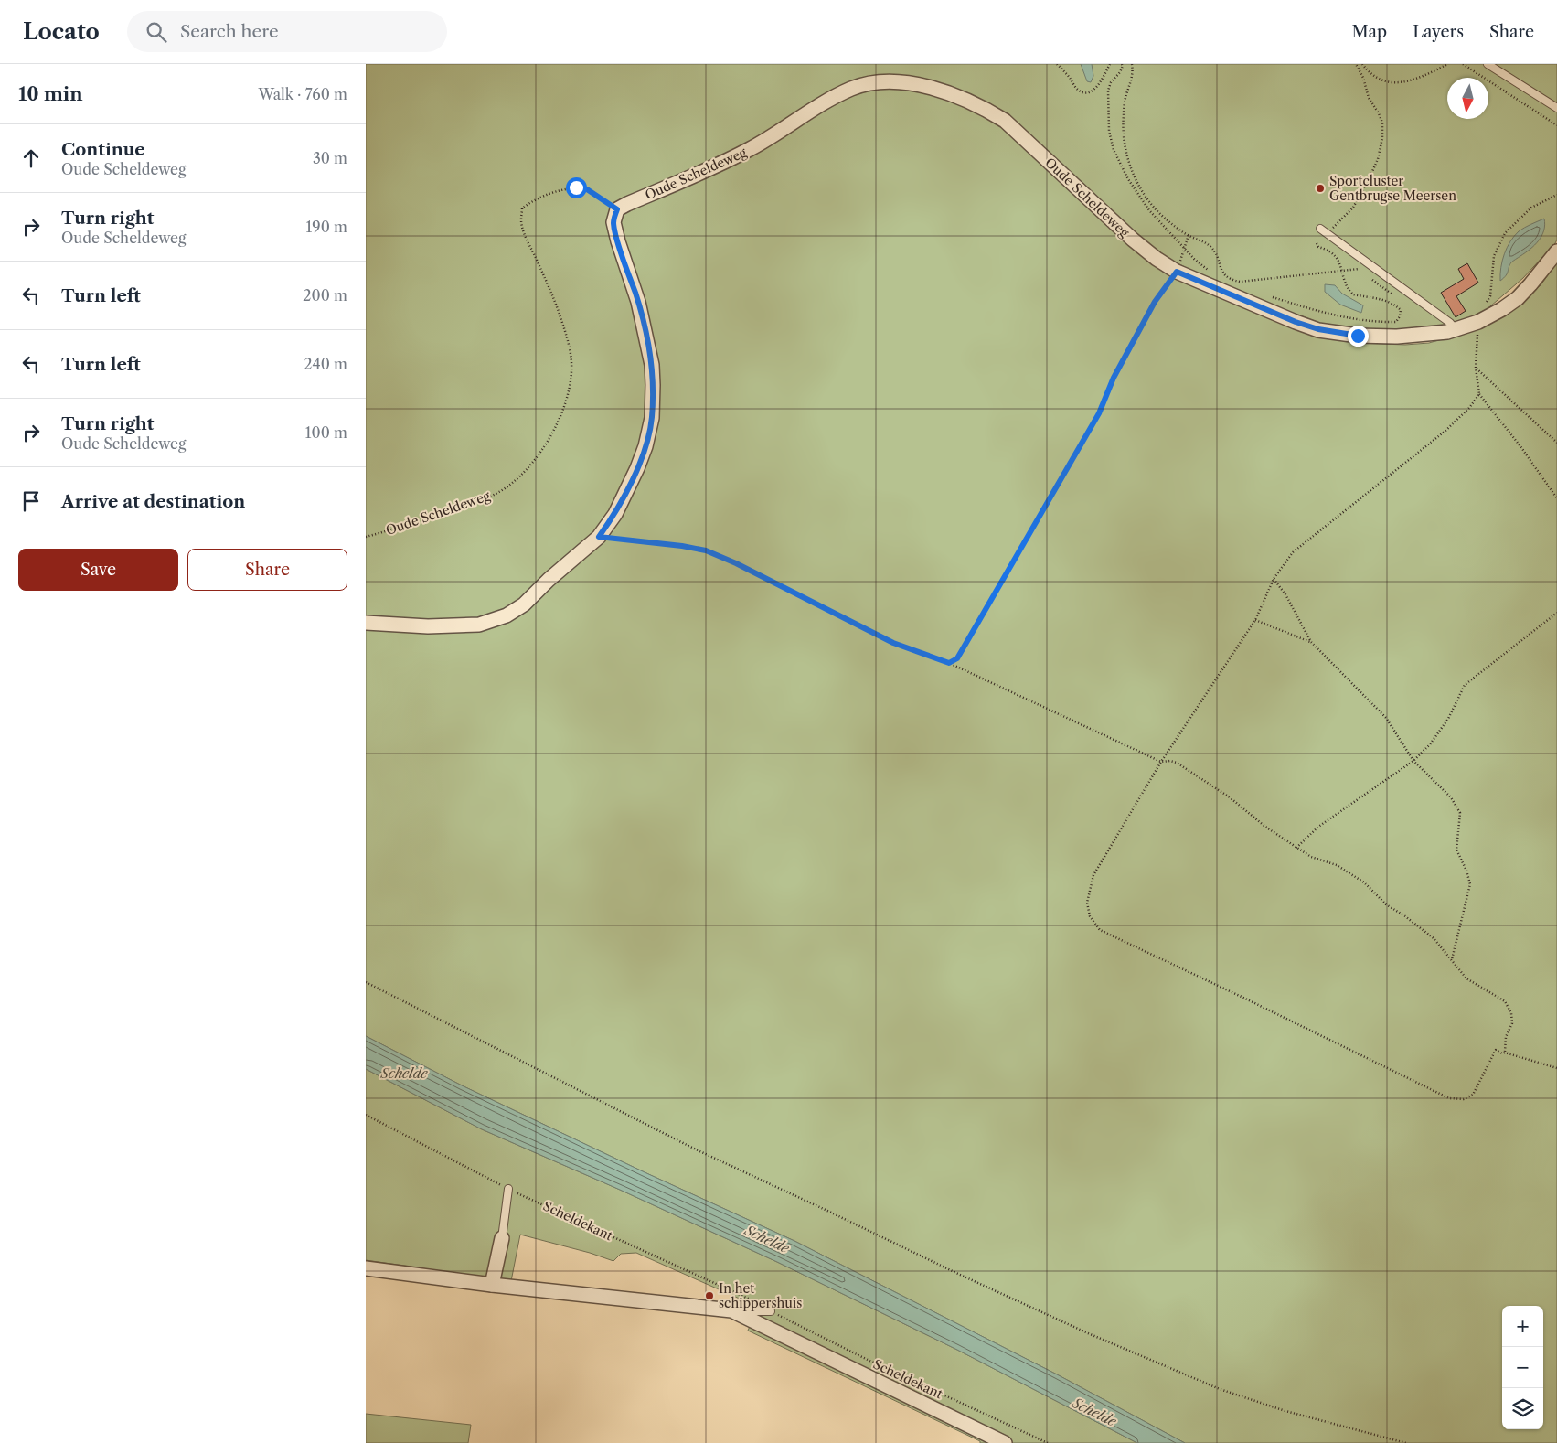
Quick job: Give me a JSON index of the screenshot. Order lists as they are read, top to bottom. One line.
{"streets":{"street":["Oude Scheldeweg","Scheldekant"]},"water":["Schelde"],"places":["Sportcluster Gentbrugse Meersen","In het schippershuis"],"north":"bottom","page":{"header":"Locato","search":"Search here","nav":["Map","Layers","Share"],"heading":["10 min","Walk · 760 m"],"list":[["Continue","Oude Scheldeweg","30 m"],["Turn right","Oude Scheldeweg","190 m"],["Turn left","200 m"],["Turn left","240 m"],["Turn right","Oude Scheldeweg","100 m"],"Arrive at destination"],"buttons":["Save","Share"],"map_buttons":["+","−"]}}
